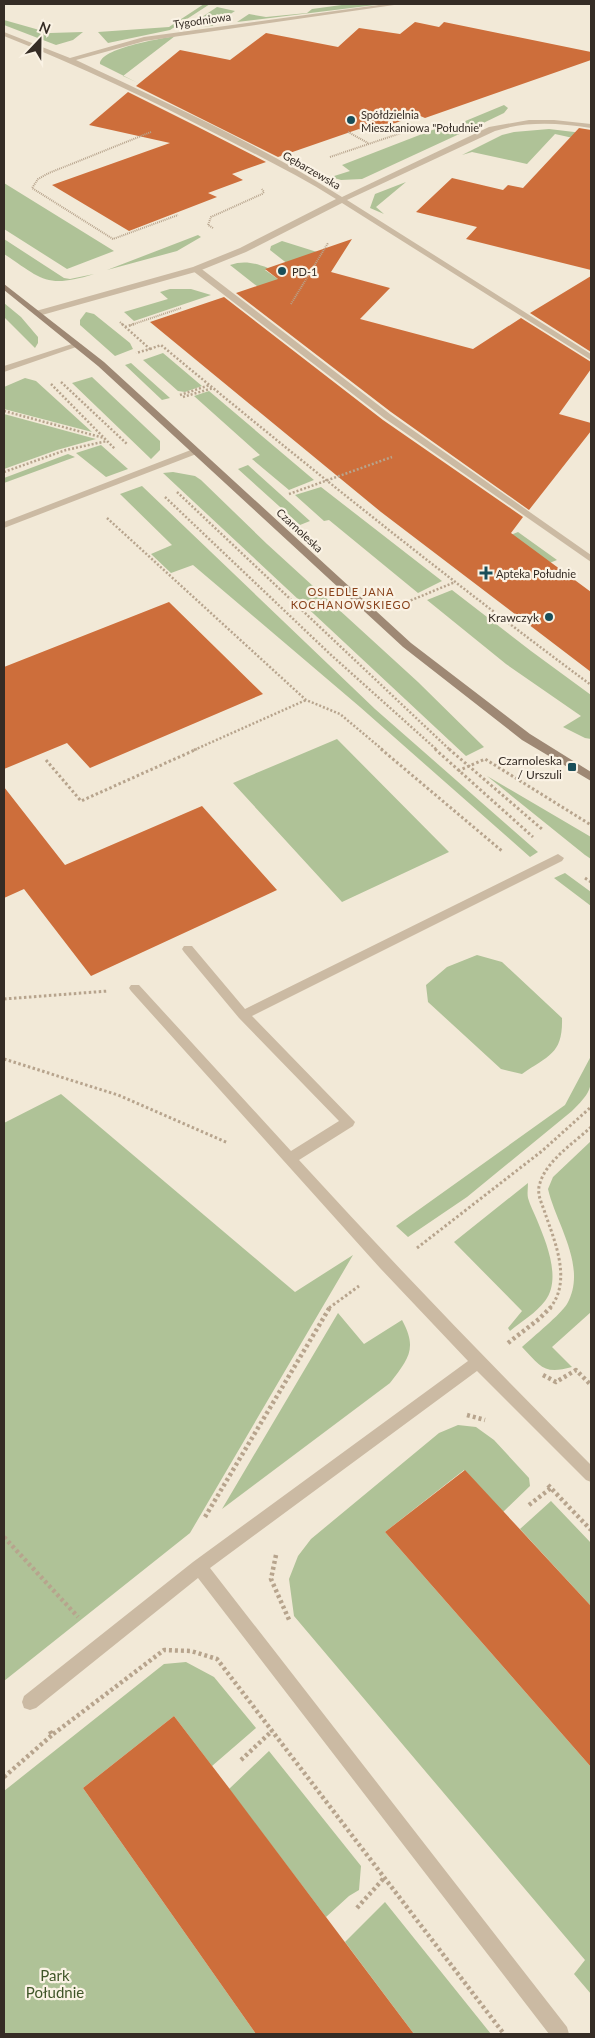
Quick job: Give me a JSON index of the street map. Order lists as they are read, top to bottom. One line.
{"streets":{"street":["Tygodniowa","Gębarzewska","Czarnoleska"]},"crossings":[["Tygodniowa","Gębarzewska"]],"districts":["OSIEDLE JANA KOCHANOWSKIEGO"],"parks":["Park Południe"],"places":{"other":["Spółdzielnia Mieszkaniowa \"Południe\"","PD-1","Krawczyk"],"health":["Apteka Południe"],"transit":["Czarnoleska / Urszuli"]},"north":"top"}
